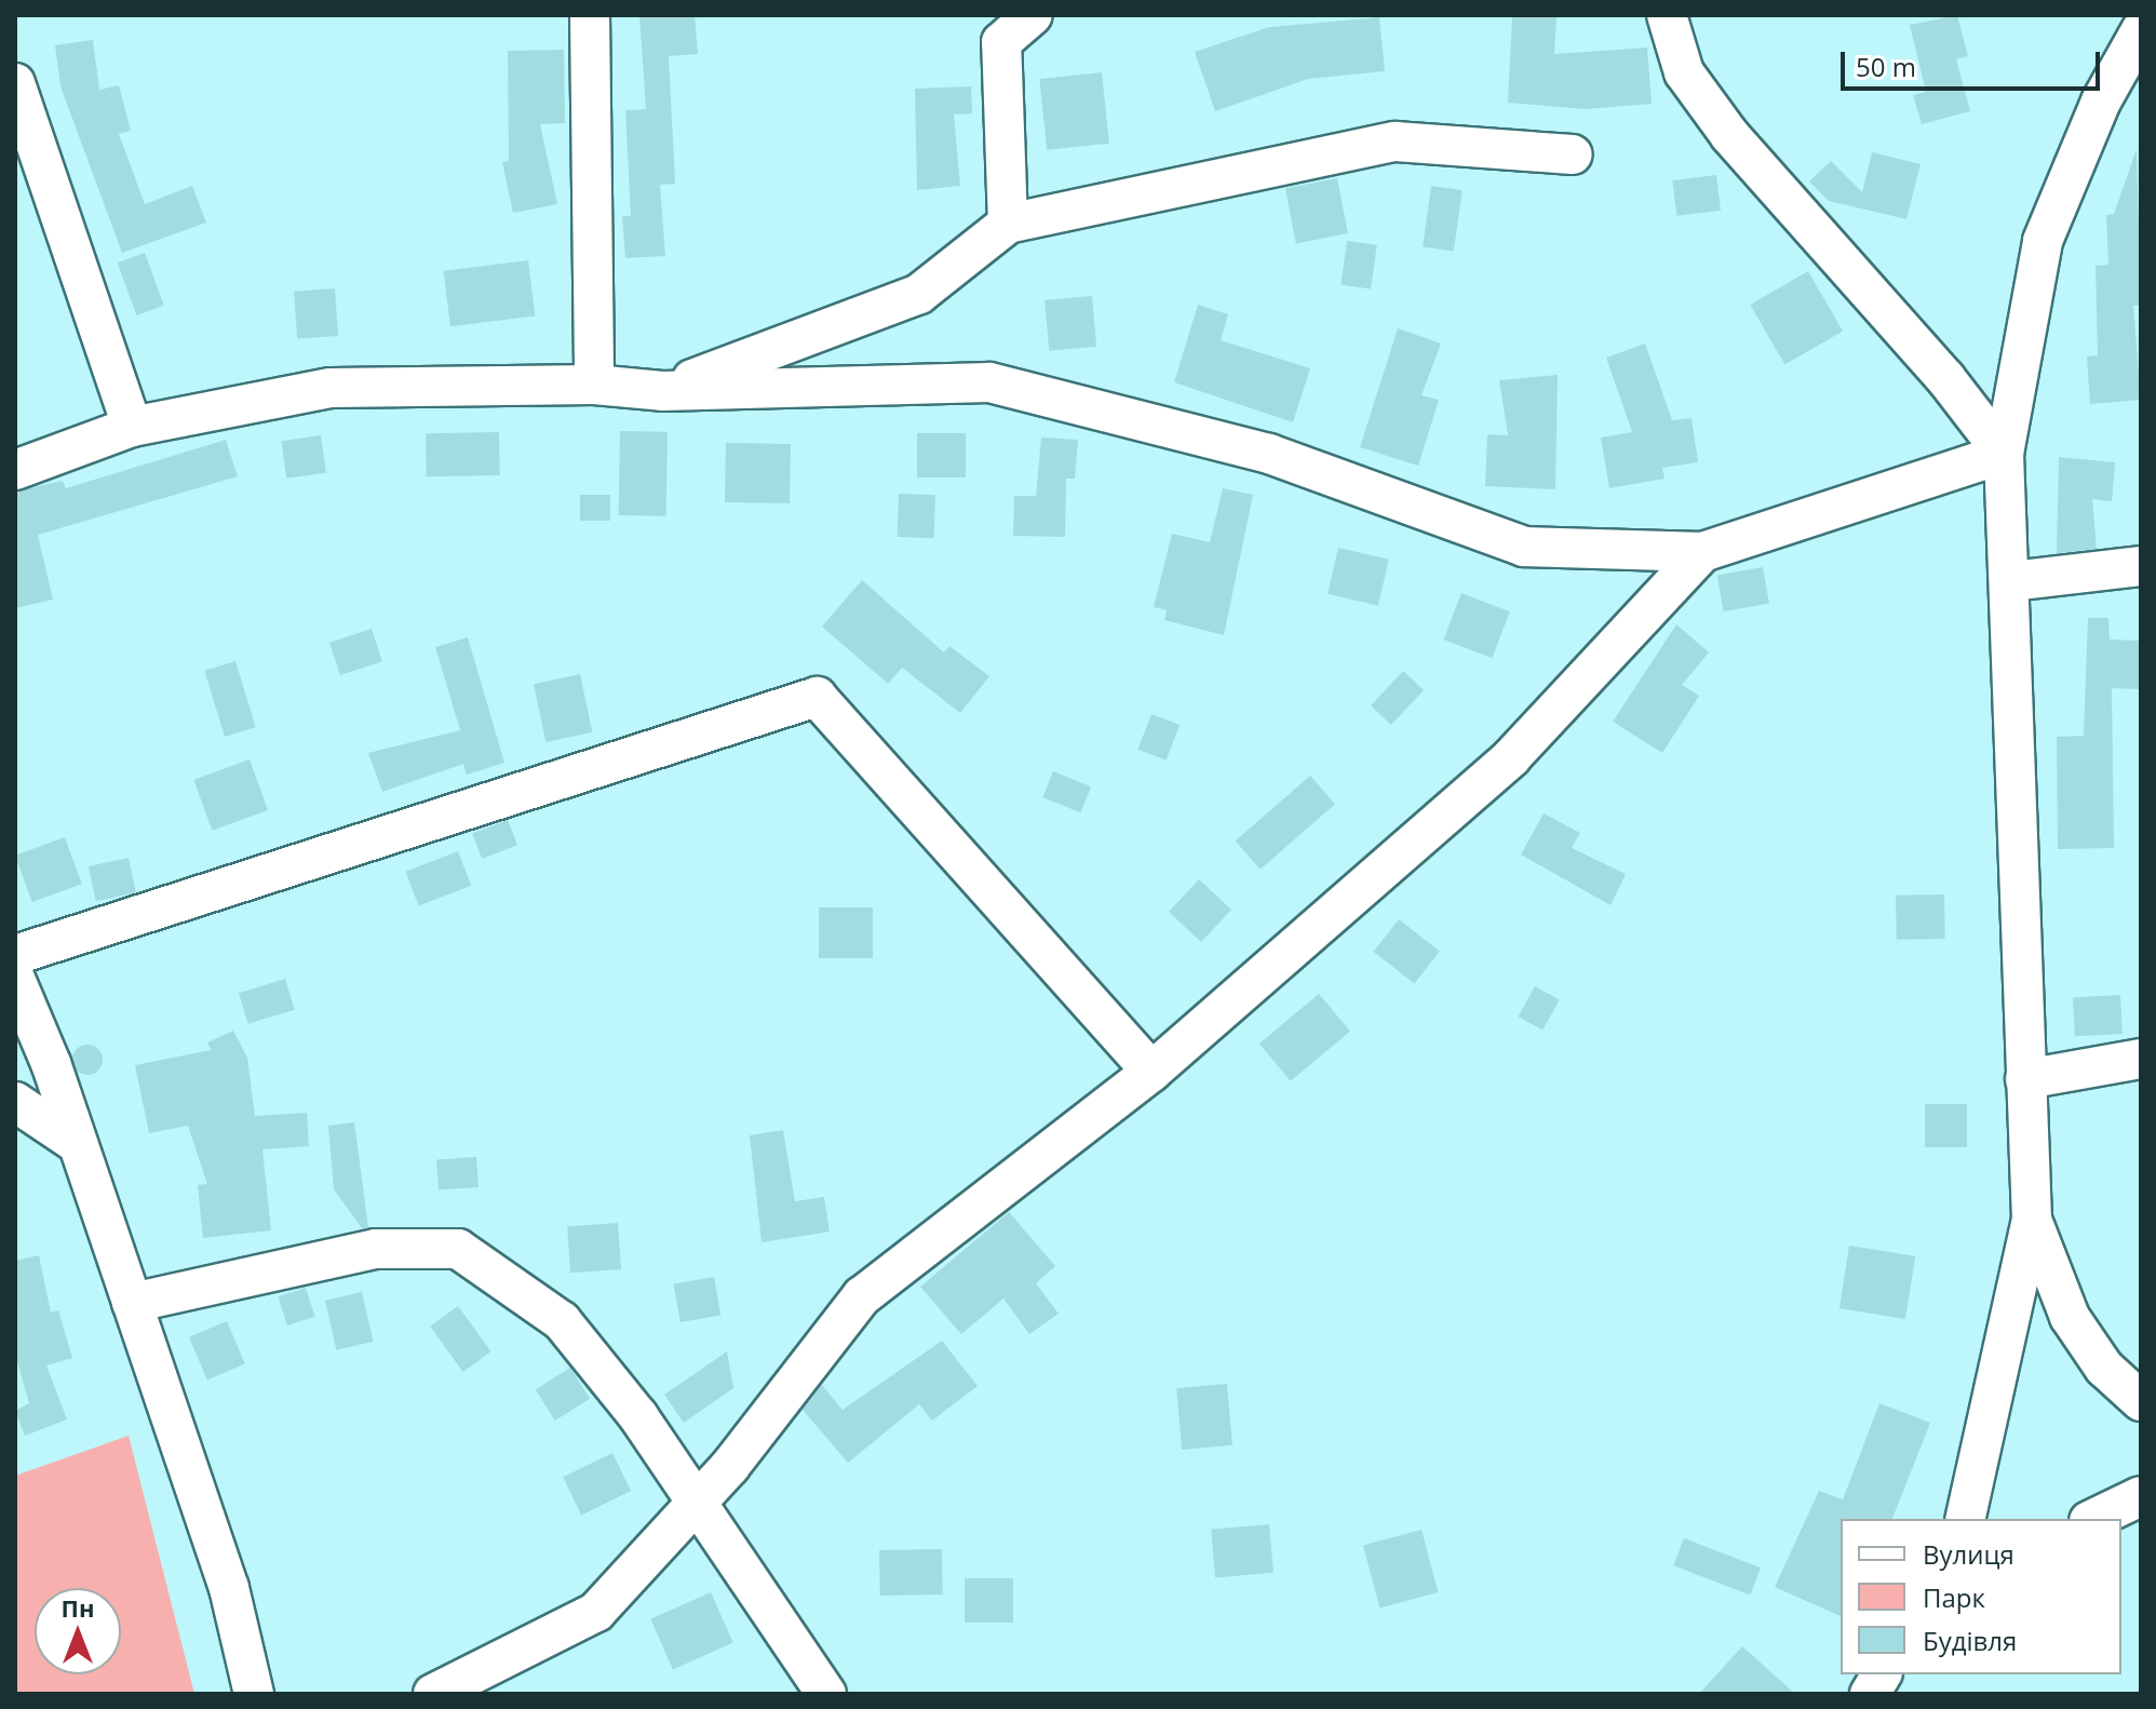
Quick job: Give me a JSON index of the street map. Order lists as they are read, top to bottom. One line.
{"legend":["Вулиця","Парк","Будівля"],"scale_bar":"50 m","north":"top"}
